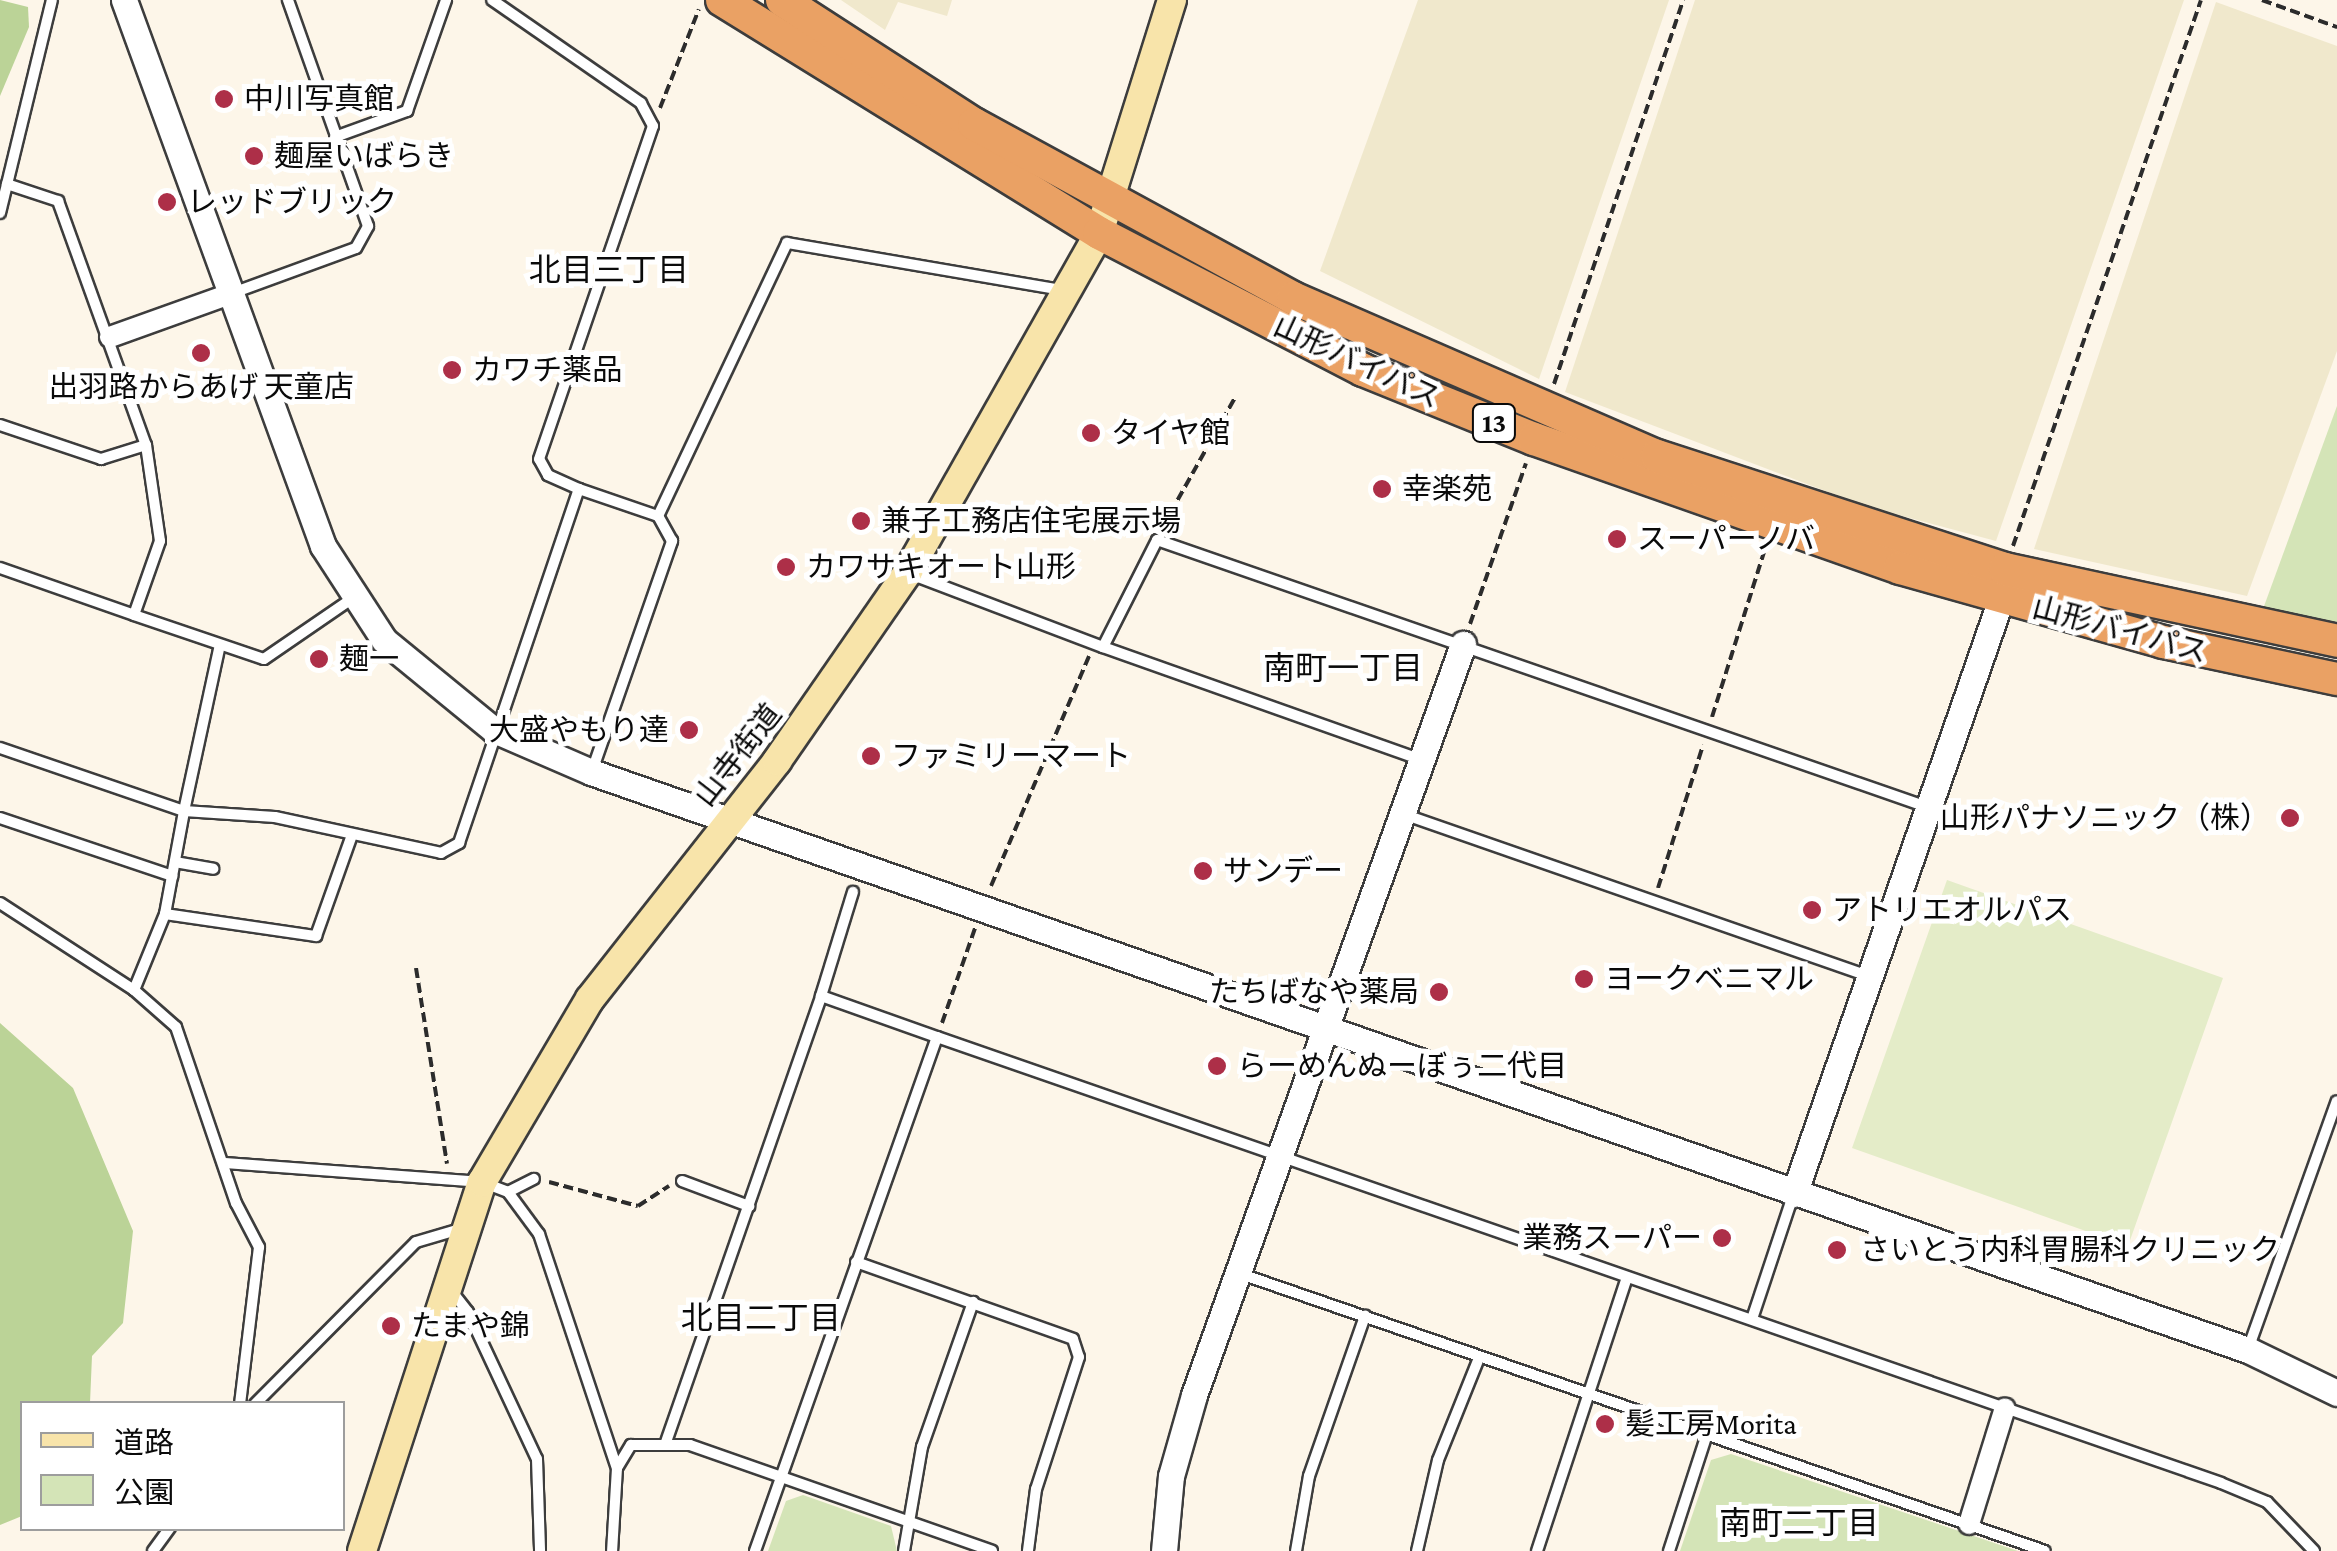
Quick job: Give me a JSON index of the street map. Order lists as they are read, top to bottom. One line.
{"streets":{"highway":["山形バイパス","13"],"main road":["山寺街道"]},"crossings":[["山形バイパス","山寺街道"]],"districts":["北目三丁目","南町一丁目","北目二丁目","南町二丁目"],"places":["中川写真館","麺屋いばらき","レッドブリック","出羽路からあげ 天童店","カワチ薬品","タイヤ館","幸楽苑","兼子工務店住宅展示場","スーパーノバ","カワサキオート山形","麺一","大盛やもり達","ファミリーマート","山形パナソニック（株）","サンデー","アトリエオルパス","ヨークベニマル","たちばなや薬局","らーめんぬーぼぅ二代目","業務スーパー","さいとう内科胃腸科クリニック","たまや錦","髪工房Morita"],"legend":["道路","公園"]}
